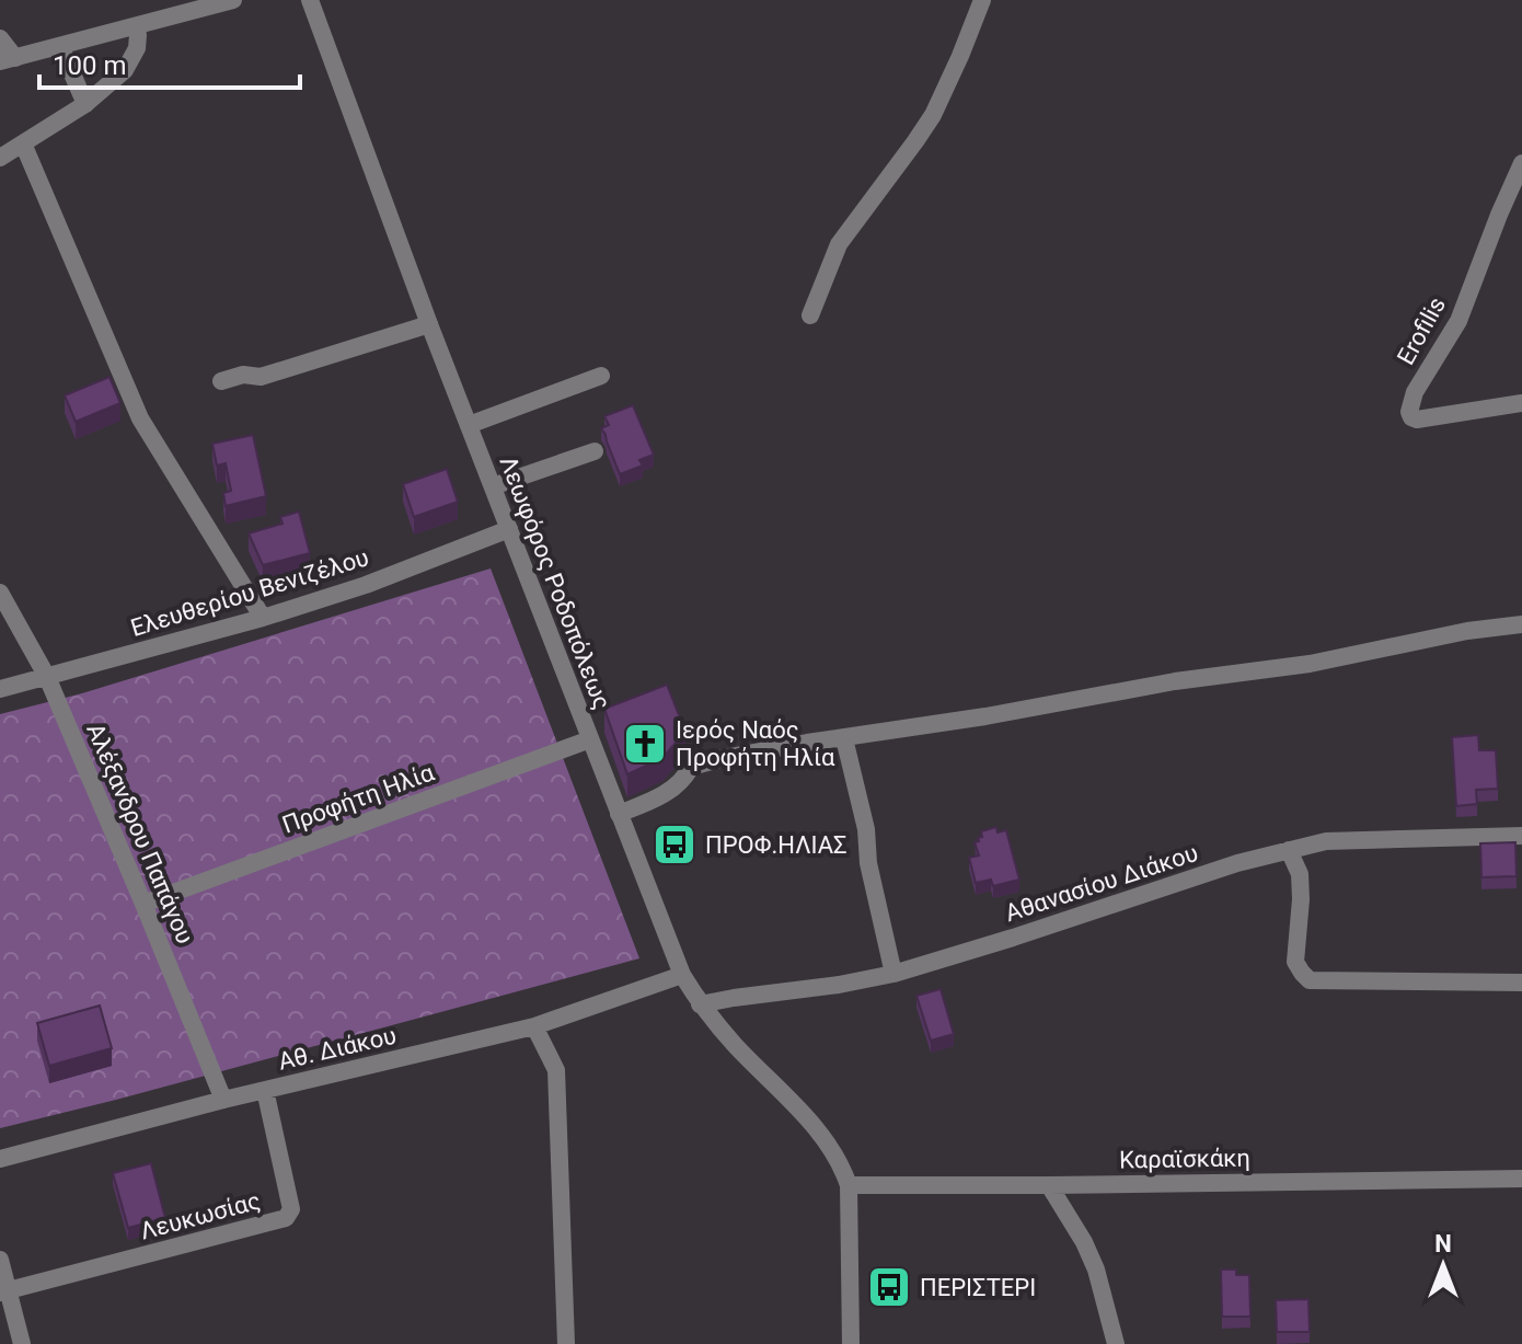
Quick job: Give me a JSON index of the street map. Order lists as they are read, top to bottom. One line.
{"streets":{"street":["Erofilis","Λεωφόρος Ροδοπόλεως","Ελευθερίου Βενιζέλου","Προφήτη Ηλία","Αλέξανδρου Παπάγου","Αθανασίου Διάκου","Αθ. Διάκου","Καραϊσκάκη","Λευκωσίας"]},"crossings":[["Λεωφόρος Ροδοπόλεως","Ελευθερίου Βενιζέλου"],["Λεωφόρος Ροδοπόλεως","Προφήτη Ηλία"],["Λεωφόρος Ροδοπόλεως","Αθανασίου Διάκου"],["Λεωφόρος Ροδοπόλεως","Αθ. Διάκου"],["Λεωφόρος Ροδοπόλεως","Καραϊσκάκη"],["Ελευθερίου Βενιζέλου","Αλέξανδρου Παπάγου"],["Προφήτη Ηλία","Αλέξανδρου Παπάγου"],["Αλέξανδρου Παπάγου","Αθ. Διάκου"],["Αθ. Διάκου","Λευκωσίας"]],"places":{"church":["Ιερός Ναός Προφήτη Ηλία"],"bus stop":["ΠΡΟΦ.ΗΛΙΑΣ","ΠΕΡΙΣΤΕΡΙ"]},"scale_bar":"100 m","north":"top"}
